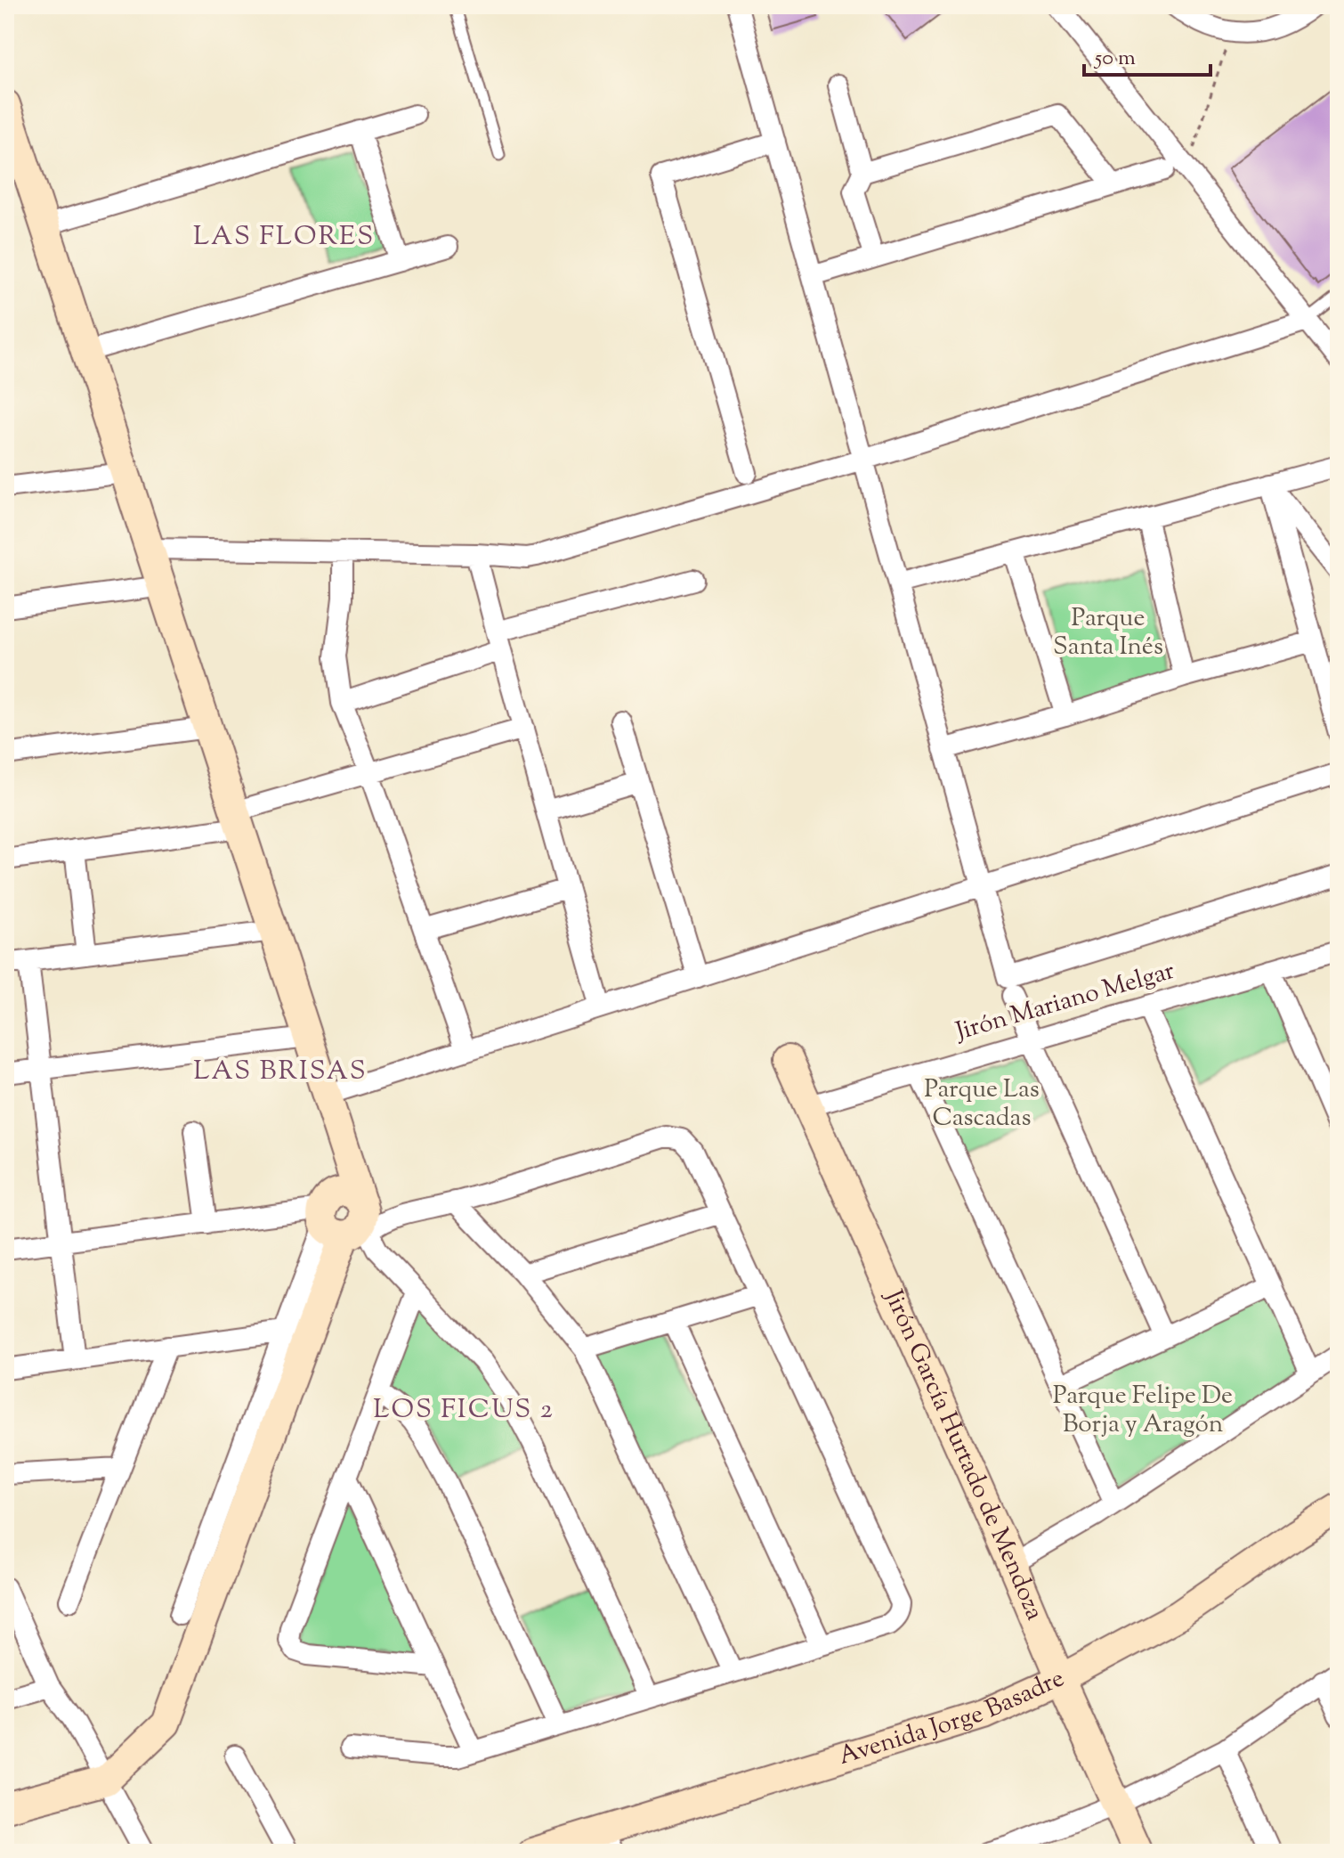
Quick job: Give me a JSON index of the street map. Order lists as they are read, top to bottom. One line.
{"streets":{"street":["Jirón Mariano Melgar","Jirón García Hurtado de Mendoza","Avenida Jorge Basadre"]},"crossings":[["Jirón Mariano Melgar","Jirón García Hurtado de Mendoza"],["Jirón García Hurtado de Mendoza","Avenida Jorge Basadre"]],"districts":["LAS FLORES","LAS BRISAS","LOS FICUS 2"],"parks":["Parque Santa Inés","Parque Las Cascadas","Parque Felipe De Borja y Aragón"],"scale_bar":"50 m"}
